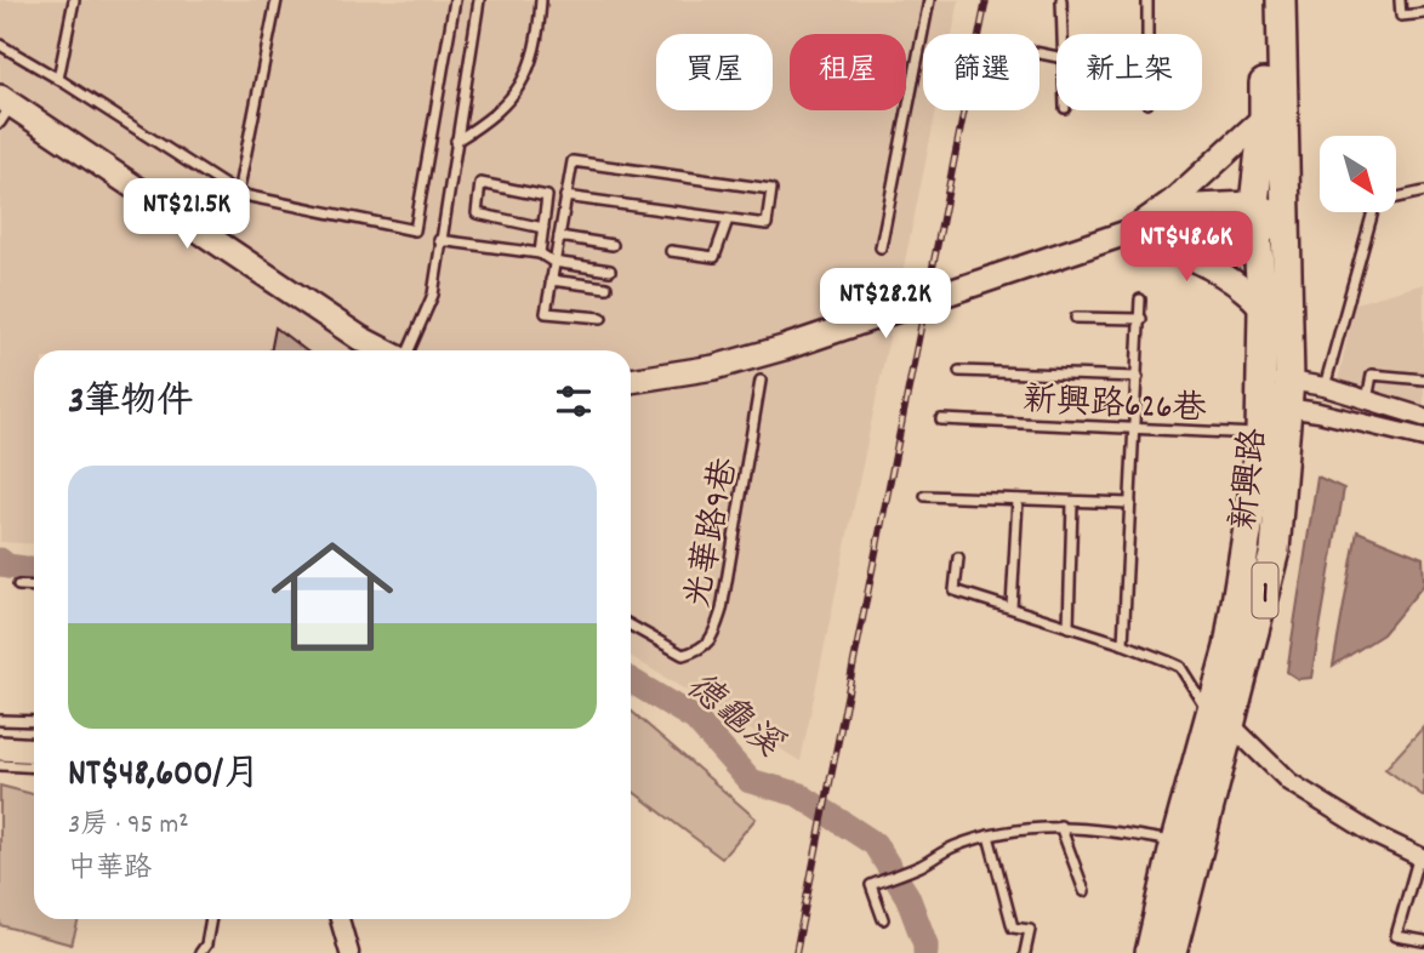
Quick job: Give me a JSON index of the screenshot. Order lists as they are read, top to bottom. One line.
{"streets":{"main road":["新興路","1"],"lane":["新興路626巷","光華路9巷"]},"crossings":[["新興路626巷","新興路"]],"water":["德龜溪"],"north":"bottom right","page":{"chip":["買屋","租屋","篩選","新上架"],"price":["NT$21.5K","NT$48.6K","NT$28.2K"],"heading":"3筆物件","list":[{"name":"NT$48,600/月","note":"3房 · 95 m² · 中華路"}]}}
